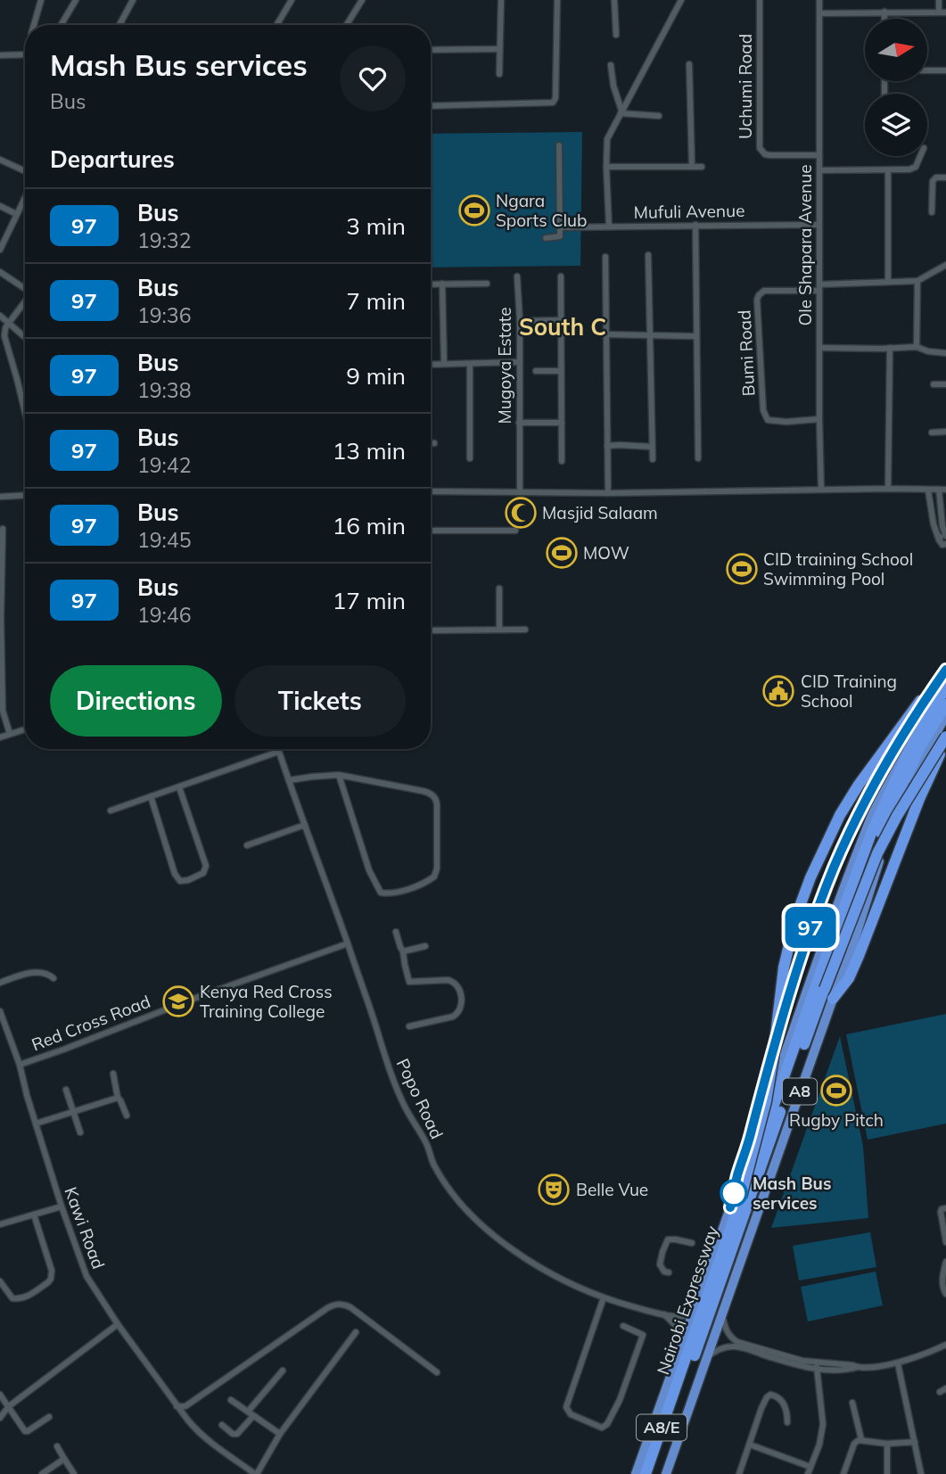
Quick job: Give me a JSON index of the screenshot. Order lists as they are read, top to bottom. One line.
{"streets":{"highway":["A8","Nairobi Expressway","A8/E"],"street":["Uchumi Road","Mufuli Avenue","Ole Shapara Avenue","Bumi Road","Mugoya Estate","Red Cross Road","Popo Road","Kawi Road"]},"crossings":[["Uchumi Road","Ole Shapara Avenue"],["Mufuli Avenue","Ole Shapara Avenue"],["Ole Shapara Avenue","Bumi Road"],["Red Cross Road","Popo Road"],["Red Cross Road","Kawi Road"],["A8","Popo Road"]],"districts":["South C"],"places":{"sports":["Ngara Sports Club","MOW","CID training School Swimming Pool","Rugby Pitch"],"mosque":["Masjid Salaam"],"public building":["CID Training School"],"school or university":["Kenya Red Cross Training College"],"theatre":["Belle Vue"],"other":["Mash Bus services"]},"lines":["bus line 97"],"north":"right","page":{"on_map":"97","heading":[["Mash Bus services","Bus"],"Departures"],"list":[{"mark":"97","name":"Bus","note":"19:32","value":"3 min"},{"mark":"97","name":"Bus","note":"19:36","value":"7 min"},{"mark":"97","name":"Bus","note":"19:38","value":"9 min"},{"mark":"97","name":"Bus","note":"19:42","value":"13 min"},{"mark":"97","name":"Bus","note":"19:45","value":"16 min"},{"mark":"97","name":"Bus","note":"19:46","value":"17 min"}],"buttons":["Directions","Tickets"]}}
